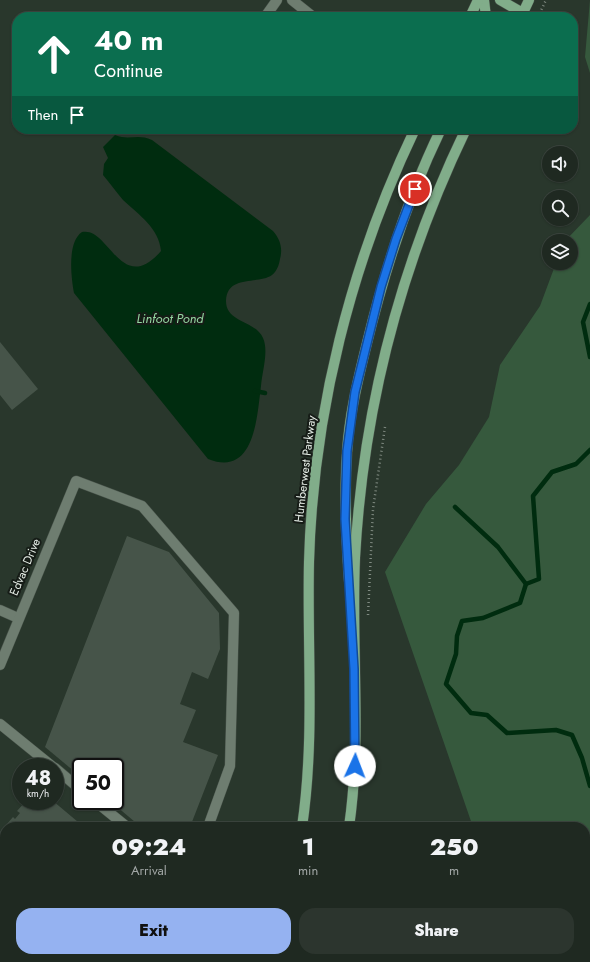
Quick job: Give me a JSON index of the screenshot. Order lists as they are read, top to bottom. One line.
{"streets":{"main road":["Humberwest Parkway"],"street":["Edvac Drive"]},"water":["Linfoot Pond"],"page":{"turn":["40 m","Continue"],"then":"Then","speed":"48 km/h","limit":"50","eta":["09:24","Arrival","1","min","250","m"],"buttons":["Exit","Share"]}}
